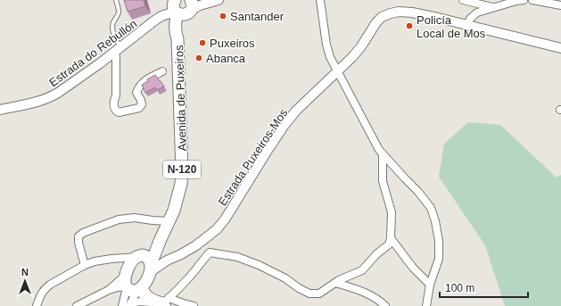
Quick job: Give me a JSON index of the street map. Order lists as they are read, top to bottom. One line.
{"streets":{"highway":["Avenida de Puxeiros","N-120"],"street":["Estrada do Rebullón","Estrada Puxeiros-Mos"]},"crossings":[["Estrada do Rebullón","Avenida de Puxeiros"],["Avenida de Puxeiros","Estrada Puxeiros-Mos"]],"places":["Santander","Policía Local de Mos","Puxeiros","Abanca"],"scale_bar":"100 m","north":"top"}
